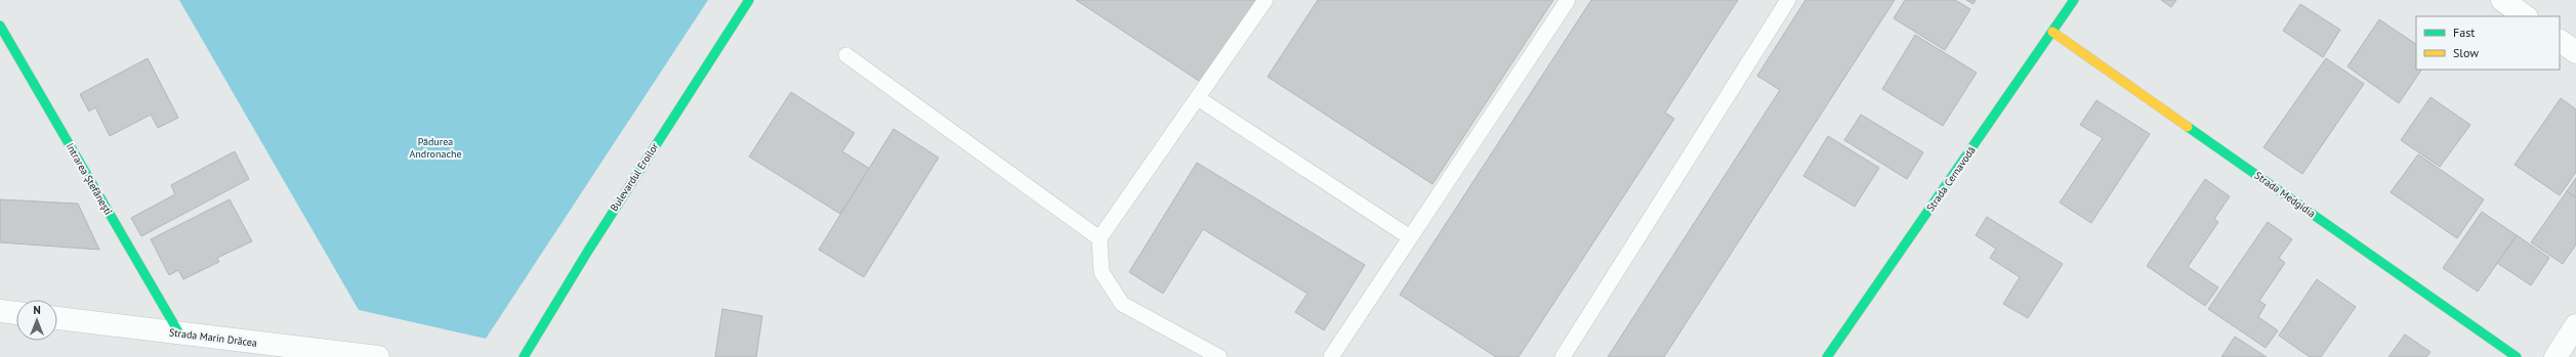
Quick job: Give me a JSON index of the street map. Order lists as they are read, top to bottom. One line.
{"streets":{"street":["Bulevardul Eroilor","Intrarea Ștefănești","Strada Cernavodă","Strada Medgidia","Strada Marin Drăcea"]},"crossings":[["Intrarea Ștefănești","Strada Marin Drăcea"],["Strada Cernavodă","Strada Medgidia"]],"parks":["Pădurea Andronache"],"legend":["Fast","Slow"],"north":"top"}
